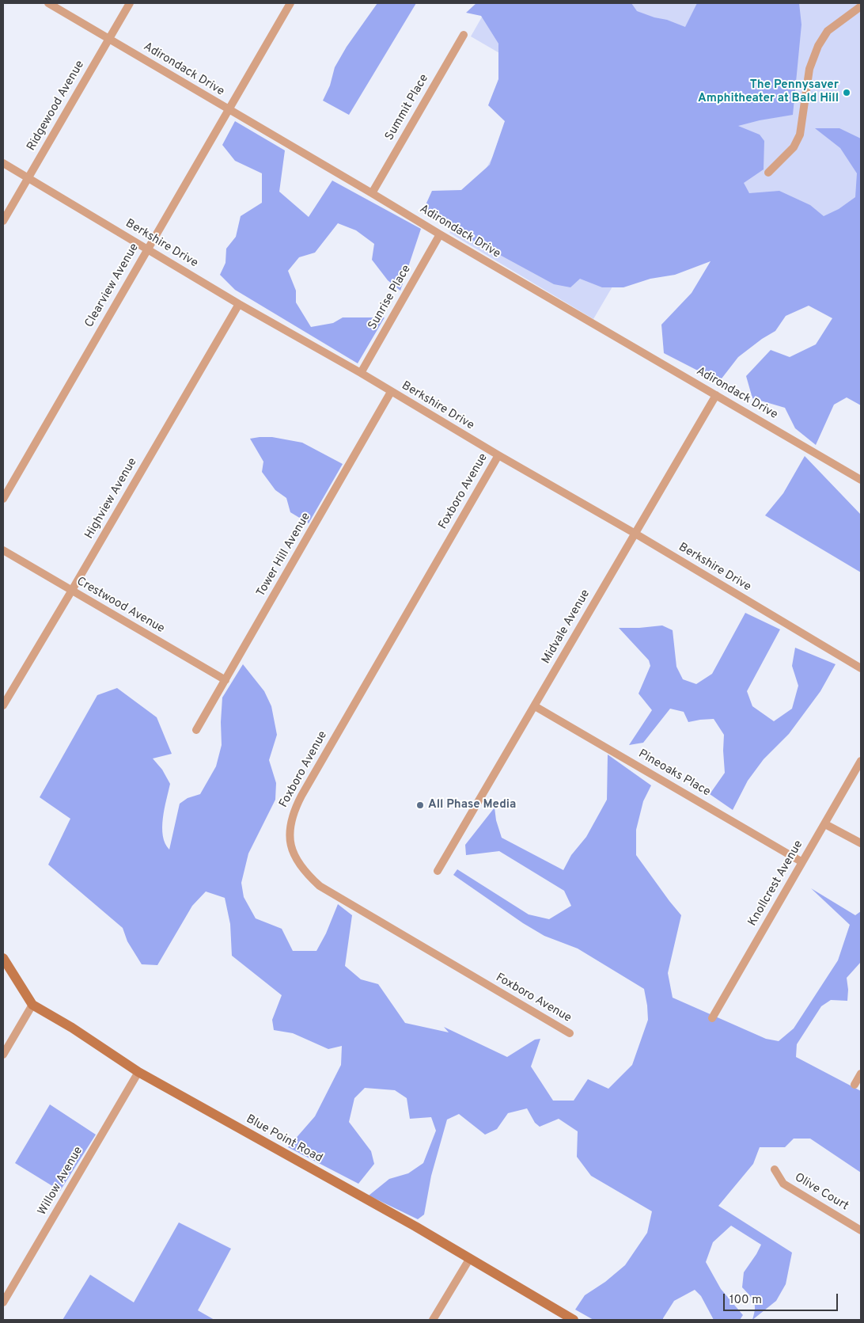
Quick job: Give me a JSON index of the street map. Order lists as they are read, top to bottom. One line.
{"streets":{"street":["Adirondack Drive","Ridgewood Avenue","Summit Place","Berkshire Drive","Clearview Avenue","Sunrise Place","Foxboro Avenue","Highview Avenue","Tower Hill Avenue","Crestwood Avenue","Midvale Avenue","Pineoaks Place","Knollcrest Avenue","Blue Point Road","Willow Avenue","Olive Court"]},"crossings":[["Adirondack Drive","Ridgewood Avenue"],["Adirondack Drive","Summit Place"],["Adirondack Drive","Clearview Avenue"],["Adirondack Drive","Sunrise Place"],["Adirondack Drive","Midvale Avenue"],["Ridgewood Avenue","Berkshire Drive"],["Berkshire Drive","Clearview Avenue"],["Berkshire Drive","Sunrise Place"],["Berkshire Drive","Foxboro Avenue"],["Berkshire Drive","Highview Avenue"],["Berkshire Drive","Tower Hill Avenue"],["Berkshire Drive","Midvale Avenue"],["Highview Avenue","Crestwood Avenue"],["Tower Hill Avenue","Crestwood Avenue"],["Midvale Avenue","Pineoaks Place"],["Pineoaks Place","Knollcrest Avenue"],["Blue Point Road","Willow Avenue"]],"places":["The Pennysaver Amphitheater at Bald Hill","All Phase Media"],"scale_bar":"100 m"}
